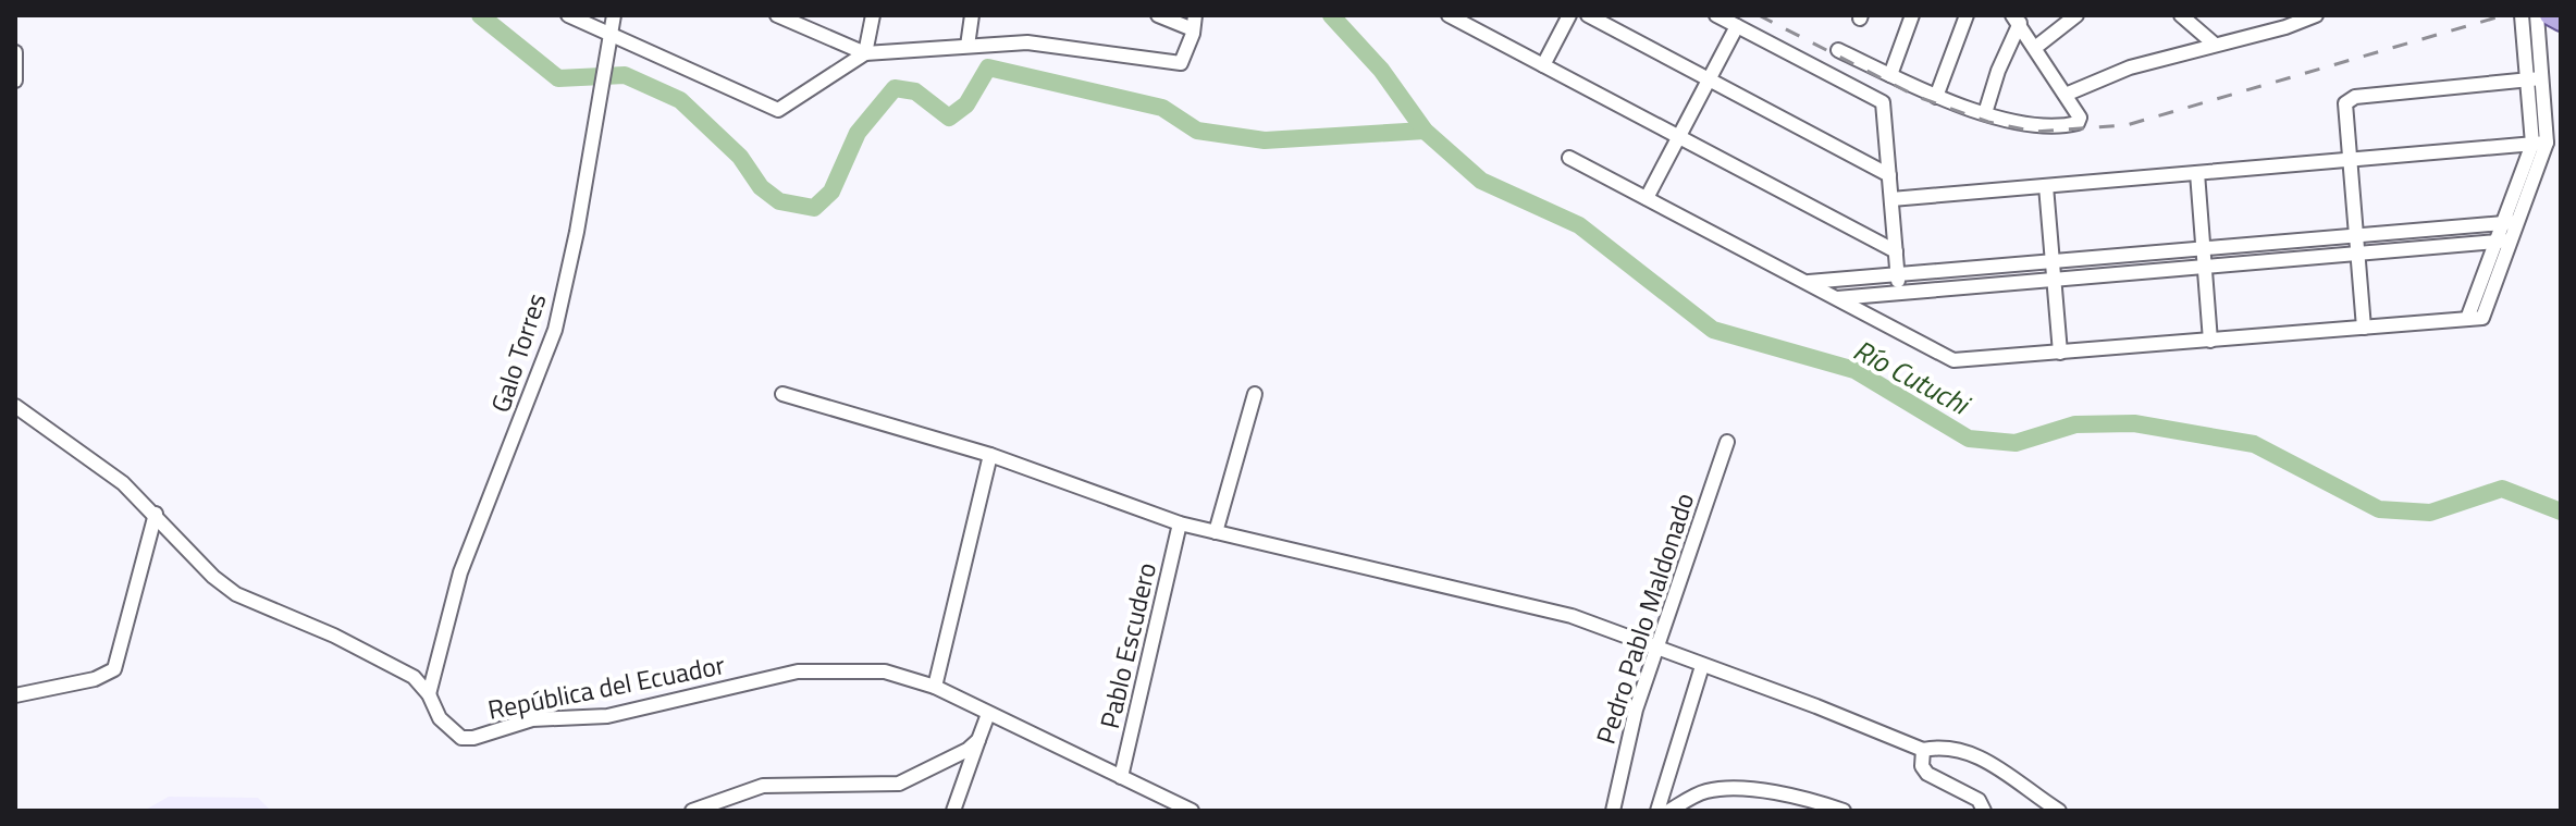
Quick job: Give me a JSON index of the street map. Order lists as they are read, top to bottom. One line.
{"streets":{"street":["Galo Torres","Pedro Pablo Maldonado","Pablo Escudero","República del Ecuador"]},"crossings":[["Galo Torres","República del Ecuador"],["Pablo Escudero","República del Ecuador"]],"water":["Río Cutuchi"]}
